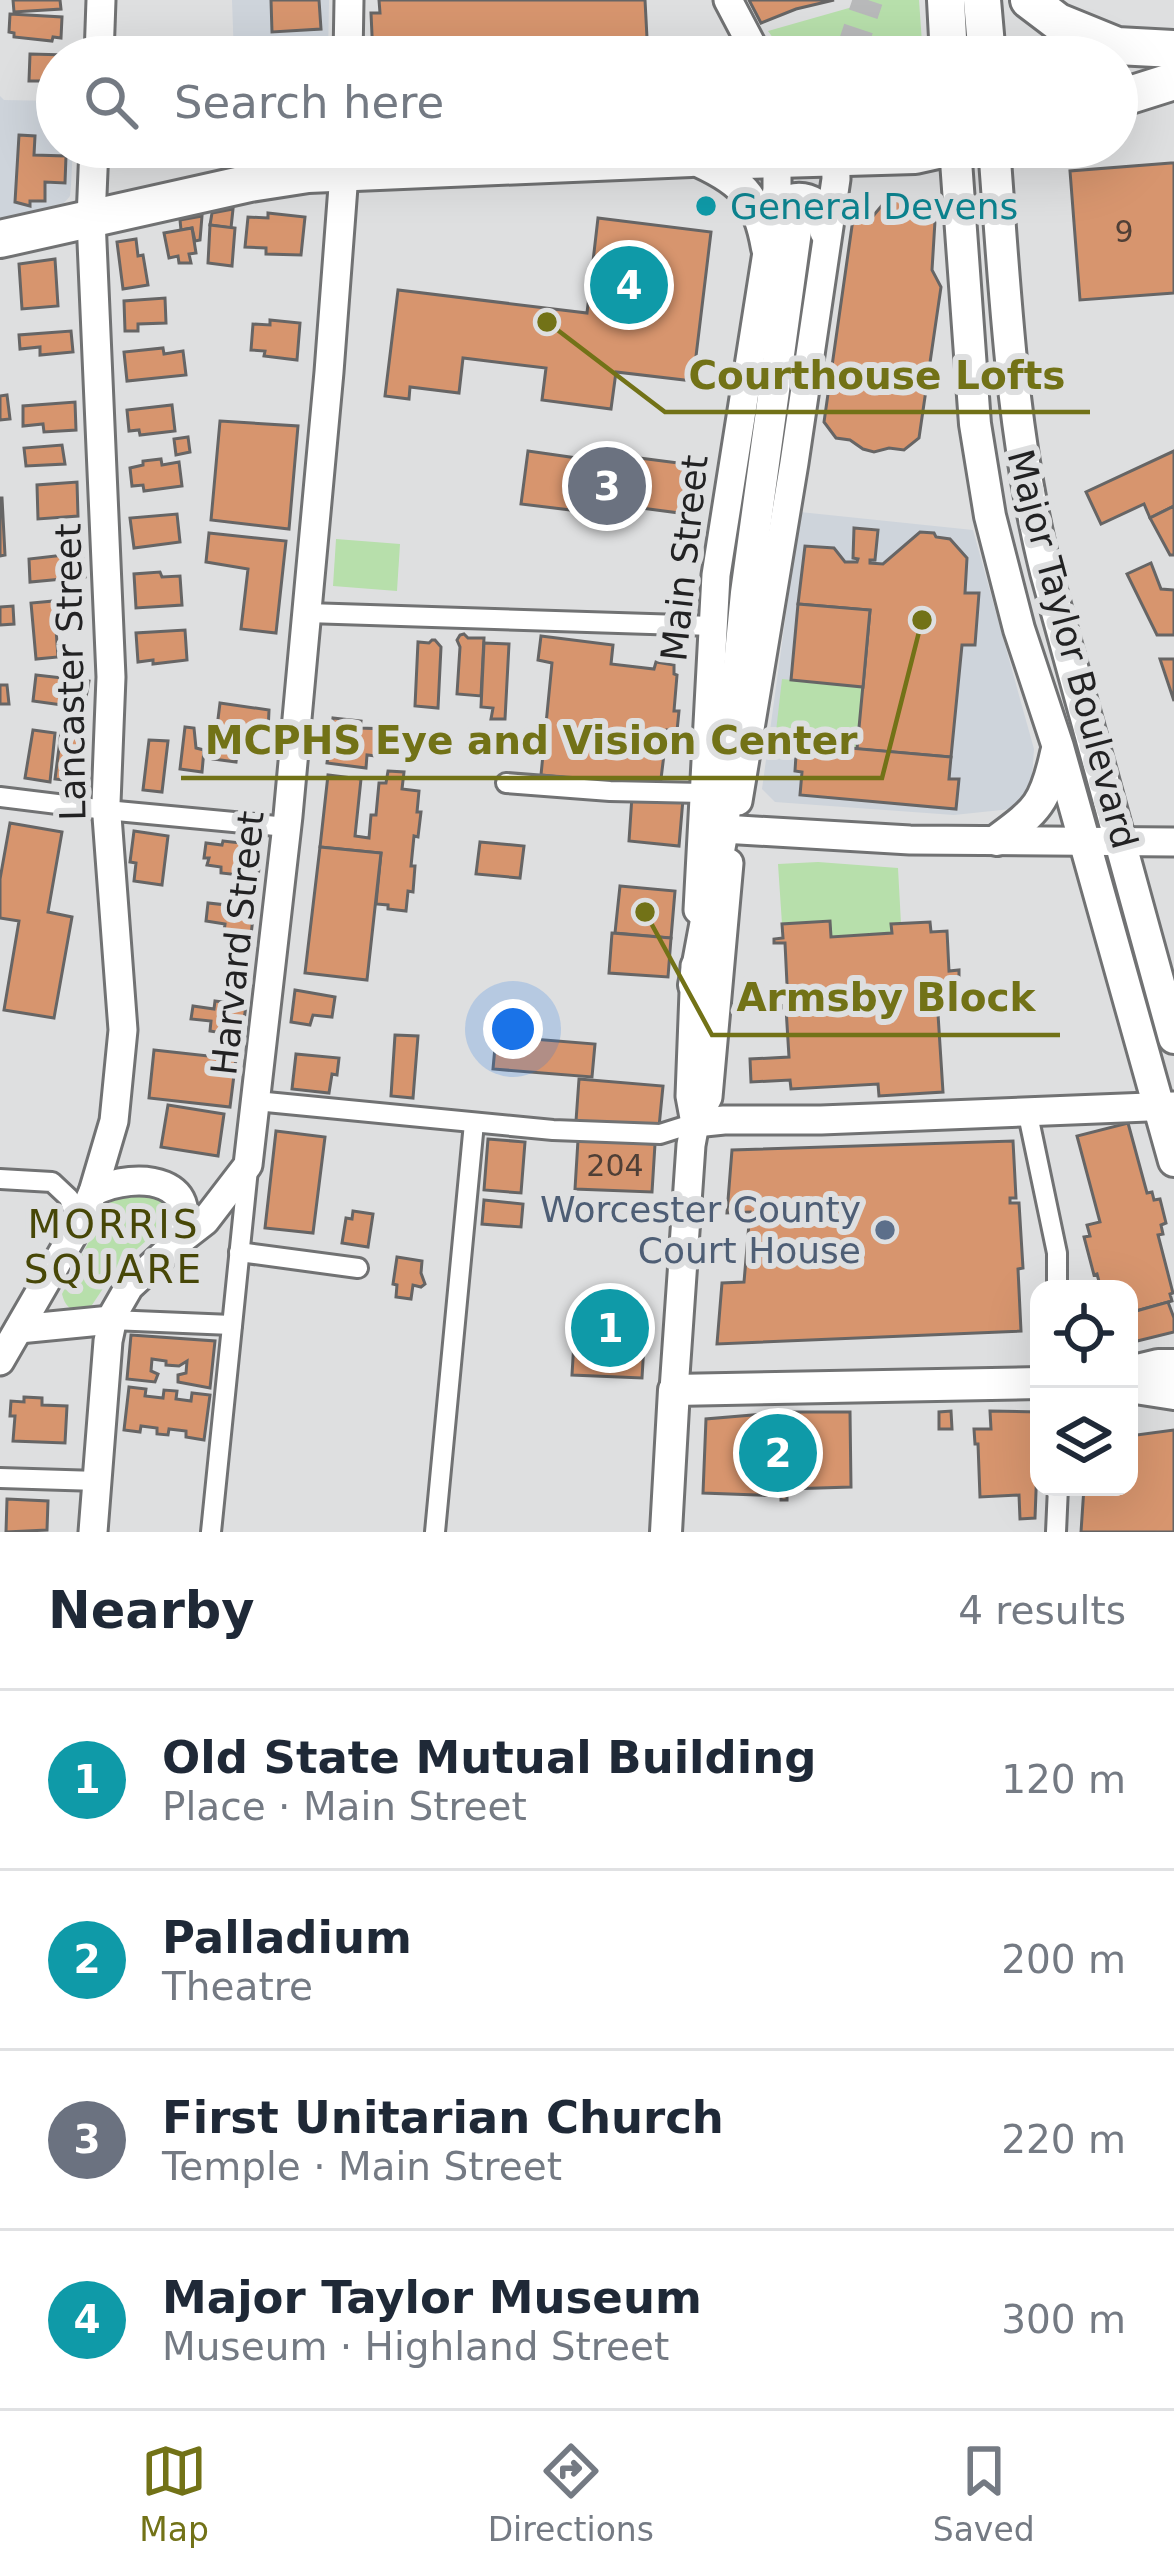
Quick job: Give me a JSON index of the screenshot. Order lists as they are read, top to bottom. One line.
{"streets":{"main road":["Main Street","Major Taylor Boulevard","Lancaster Street","Harvard Street"]},"districts":["MORRIS SQUARE"],"places":["General Devens","Courthouse Lofts","MCPHS Eye and Vision Center","Armsby Block","Worcester County Court House"],"house_numbers":["9","204"],"page":{"search":"Search here","pins":["4","3","1","2"],"heading":["Nearby","4 results"],"list":[{"mark":"1","name":"Old State Mutual Building","note":"Place · Main Street","value":"120 m"},{"mark":"2","name":"Palladium","note":"Theatre","value":"200 m"},{"mark":"3","name":"First Unitarian Church","note":"Temple · Main Street","value":"220 m"},{"mark":"4","name":"Major Taylor Museum","note":"Museum · Highland Street","value":"300 m"}],"nav":["Map","Directions","Saved"]}}
